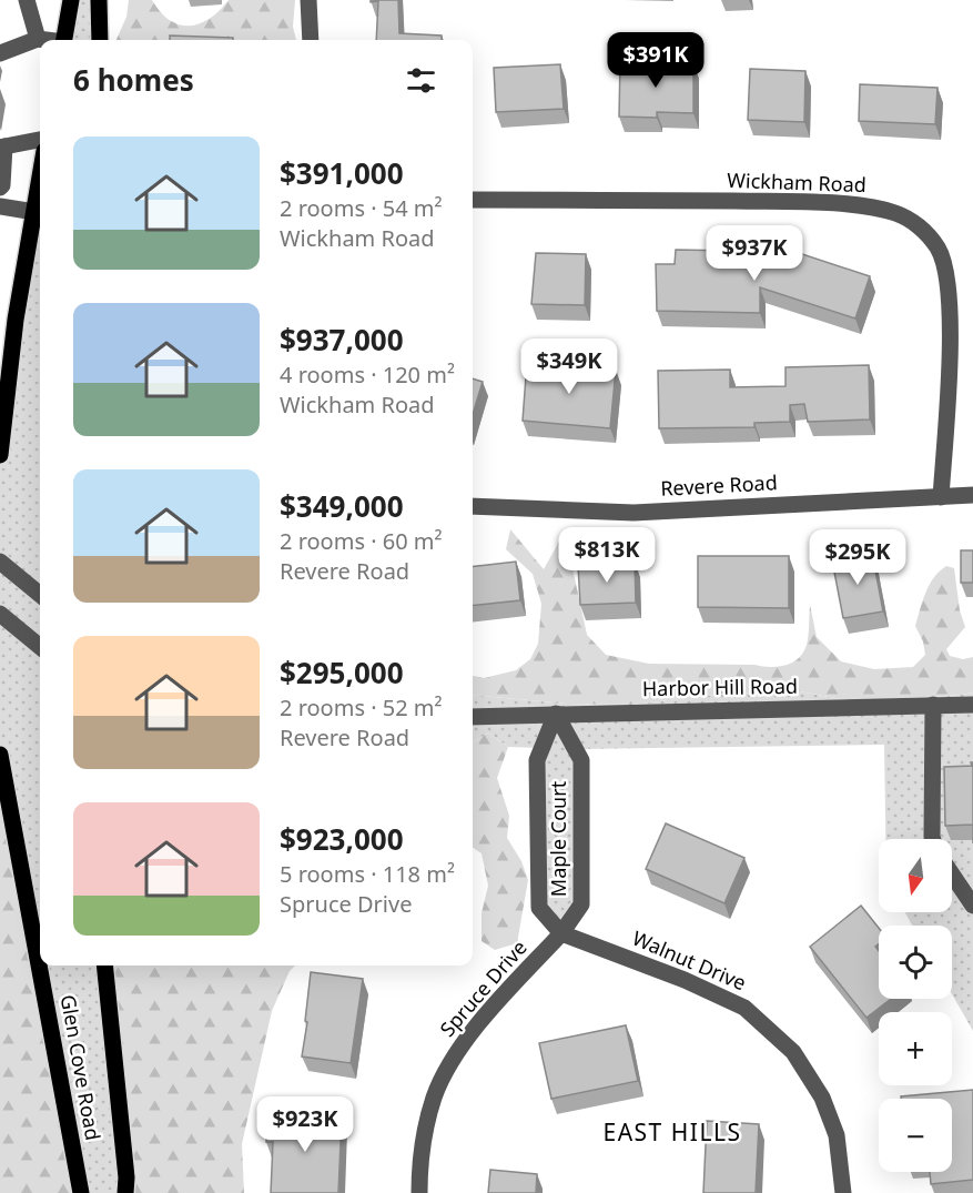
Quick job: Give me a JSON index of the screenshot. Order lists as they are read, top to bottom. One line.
{"streets":{"main road":["Glen Cove Road"],"street":["Wickham Road","Revere Road","Harbor Hill Road","Maple Court","Walnut Drive","Spruce Drive"]},"crossings":[["Wickham Road","Revere Road"],["Harbor Hill Road","Maple Court"],["Maple Court","Walnut Drive"],["Maple Court","Spruce Drive"],["Walnut Drive","Spruce Drive"]],"districts":["EAST HILLS"],"north":"bottom","page":{"price":["$391K","$937K","$349K","$813K","$295K","$923K"],"heading":"6 homes","list":[{"name":"$391,000","note":"2 rooms · 54 m² · Wickham Road"},{"name":"$937,000","note":"4 rooms · 120 m² · Wickham Road"},{"name":"$349,000","note":"2 rooms · 60 m² · Revere Road"},{"name":"$295,000","note":"2 rooms · 52 m² · Revere Road"},{"name":"$923,000","note":"5 rooms · 118 m² · Spruce Drive"}],"map_buttons":["+","−"]}}
